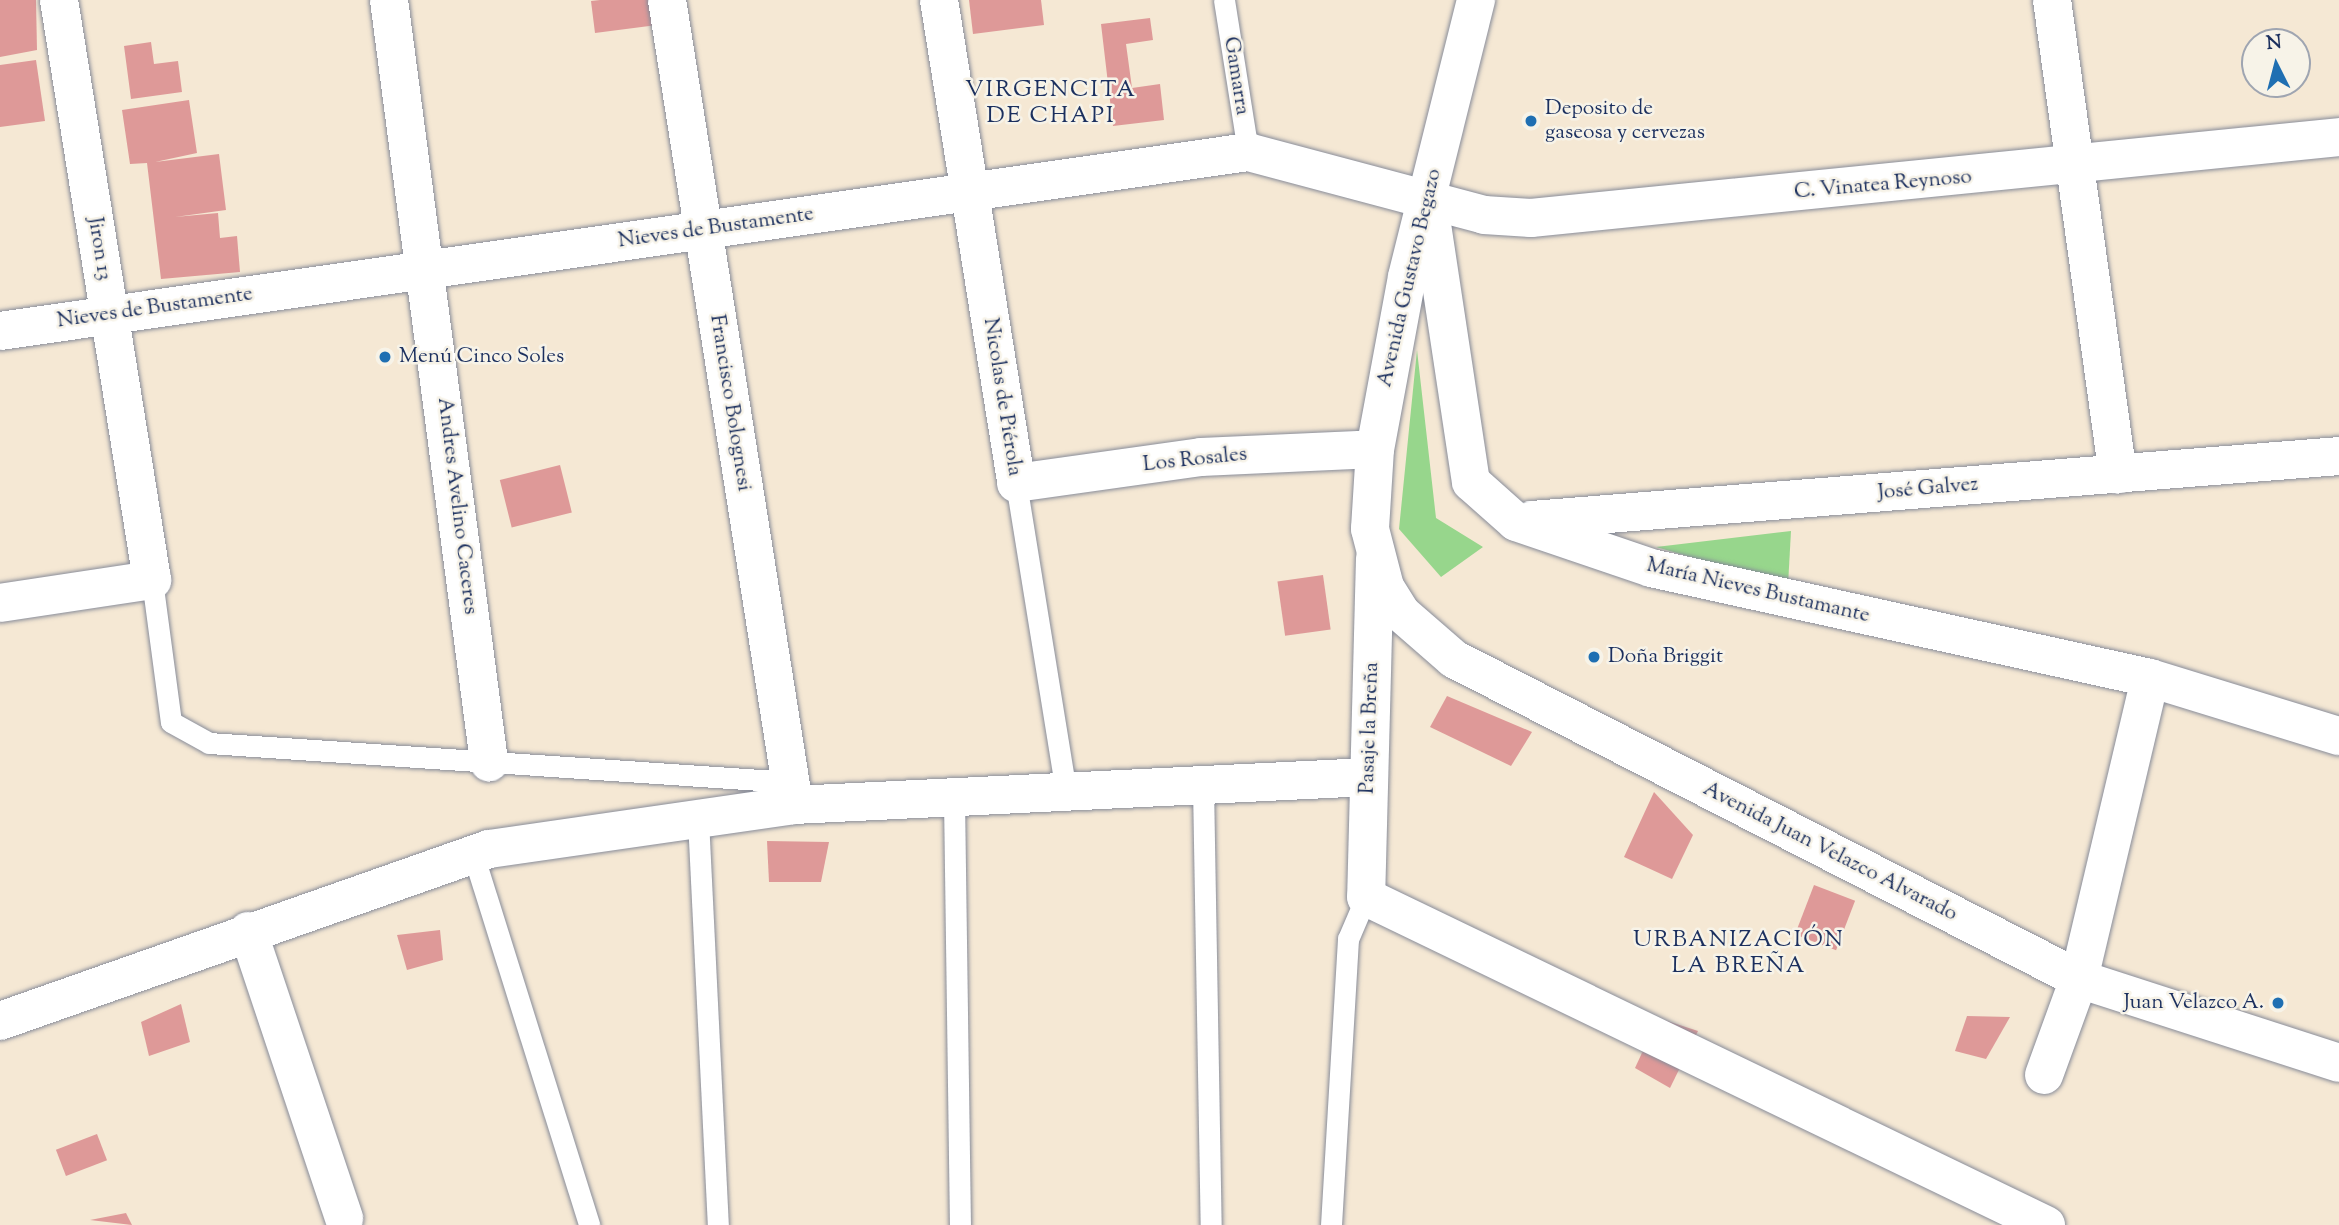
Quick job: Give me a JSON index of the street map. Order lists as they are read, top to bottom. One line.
{"streets":{"street":["C. Vinatea Reynoso","Nieves de Bustamente","Jiron 13","Avenida Gustavo Begazo","Nicolas de Piérola","Francisco Bolognesi","Los Rosales","José Galvez","Andres Avelino Caceres","María Nieves Bustamante","Pasaje la Breña","Avenida Juan Velazco Alvarado"],"lane":["Gamarra"]},"crossings":[["Gamarra","Nieves de Bustamente"],["C. Vinatea Reynoso","Nieves de Bustamente"],["C. Vinatea Reynoso","Avenida Gustavo Begazo"],["C. Vinatea Reynoso","María Nieves Bustamante"],["Nieves de Bustamente","Jiron 13"],["Nieves de Bustamente","Avenida Gustavo Begazo"],["Nieves de Bustamente","Nicolas de Piérola"],["Nieves de Bustamente","Francisco Bolognesi"],["Nieves de Bustamente","Andres Avelino Caceres"],["Nieves de Bustamente","María Nieves Bustamante"],["Avenida Gustavo Begazo","Los Rosales"],["Avenida Gustavo Begazo","María Nieves Bustamante"],["Avenida Gustavo Begazo","Pasaje la Breña"],["Avenida Gustavo Begazo","Avenida Juan Velazco Alvarado"],["Nicolas de Piérola","Los Rosales"],["José Galvez","María Nieves Bustamante"],["Pasaje la Breña","Avenida Juan Velazco Alvarado"]],"districts":["VIRGENCITA DE CHAPI","URBANIZACIÓN LA BREÑA"],"places":["Deposito de gaseosa y cervezas","Menú Cinco Soles","Doña Briggit","Juan Velazco A."],"north":"top"}
